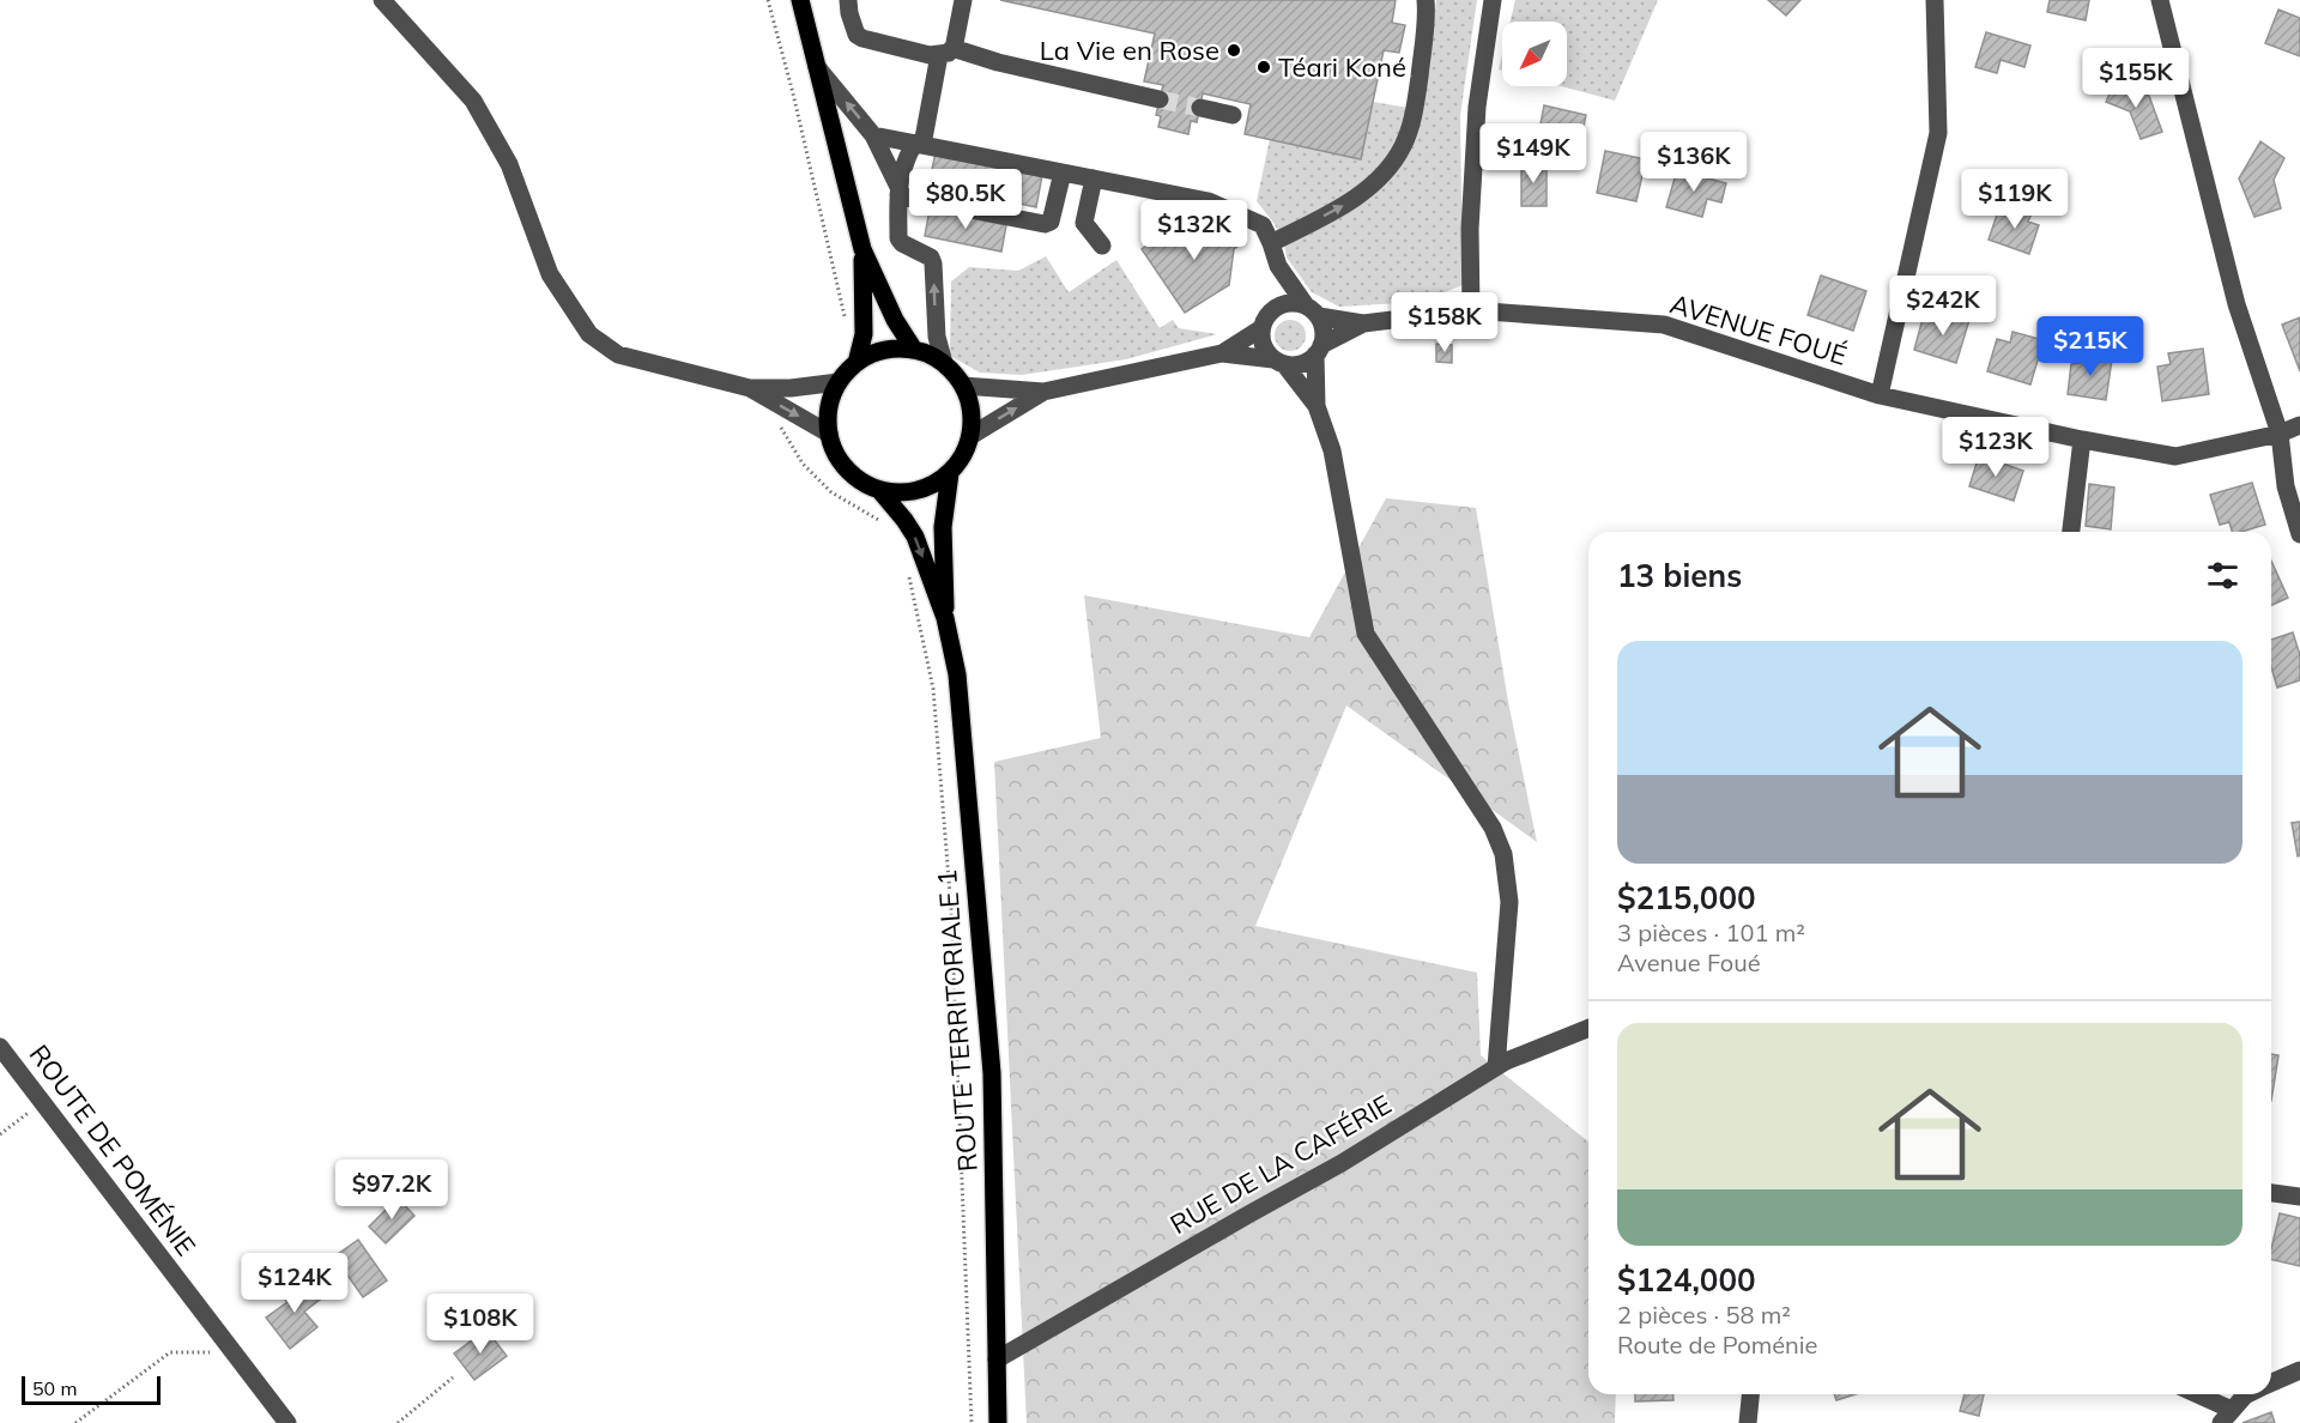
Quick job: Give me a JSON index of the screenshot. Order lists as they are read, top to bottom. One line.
{"streets":{"main road":["ROUTE TERRITORIALE 1"],"street":["AVENUE FOUÉ","ROUTE DE POMÉNIE","RUE DE LA CAFÉRIE"]},"crossings":[["ROUTE TERRITORIALE 1","RUE DE LA CAFÉRIE"]],"places":["La Vie en Rose","Téari Koné"],"scale_bar":"50 m","north":"bottom left","page":{"price":["$155K","$149K","$136K","$80.5K","$119K","$132K","$242K","$158K","$215K","$123K","$97.2K","$124K","$108K"],"heading":"13 biens","list":[{"name":"$215,000","note":"3 pièces · 101 m² · Avenue Foué"},{"name":"$124,000","note":"2 pièces · 58 m² · Route de Poménie"}],"scale":"50 m"}}
